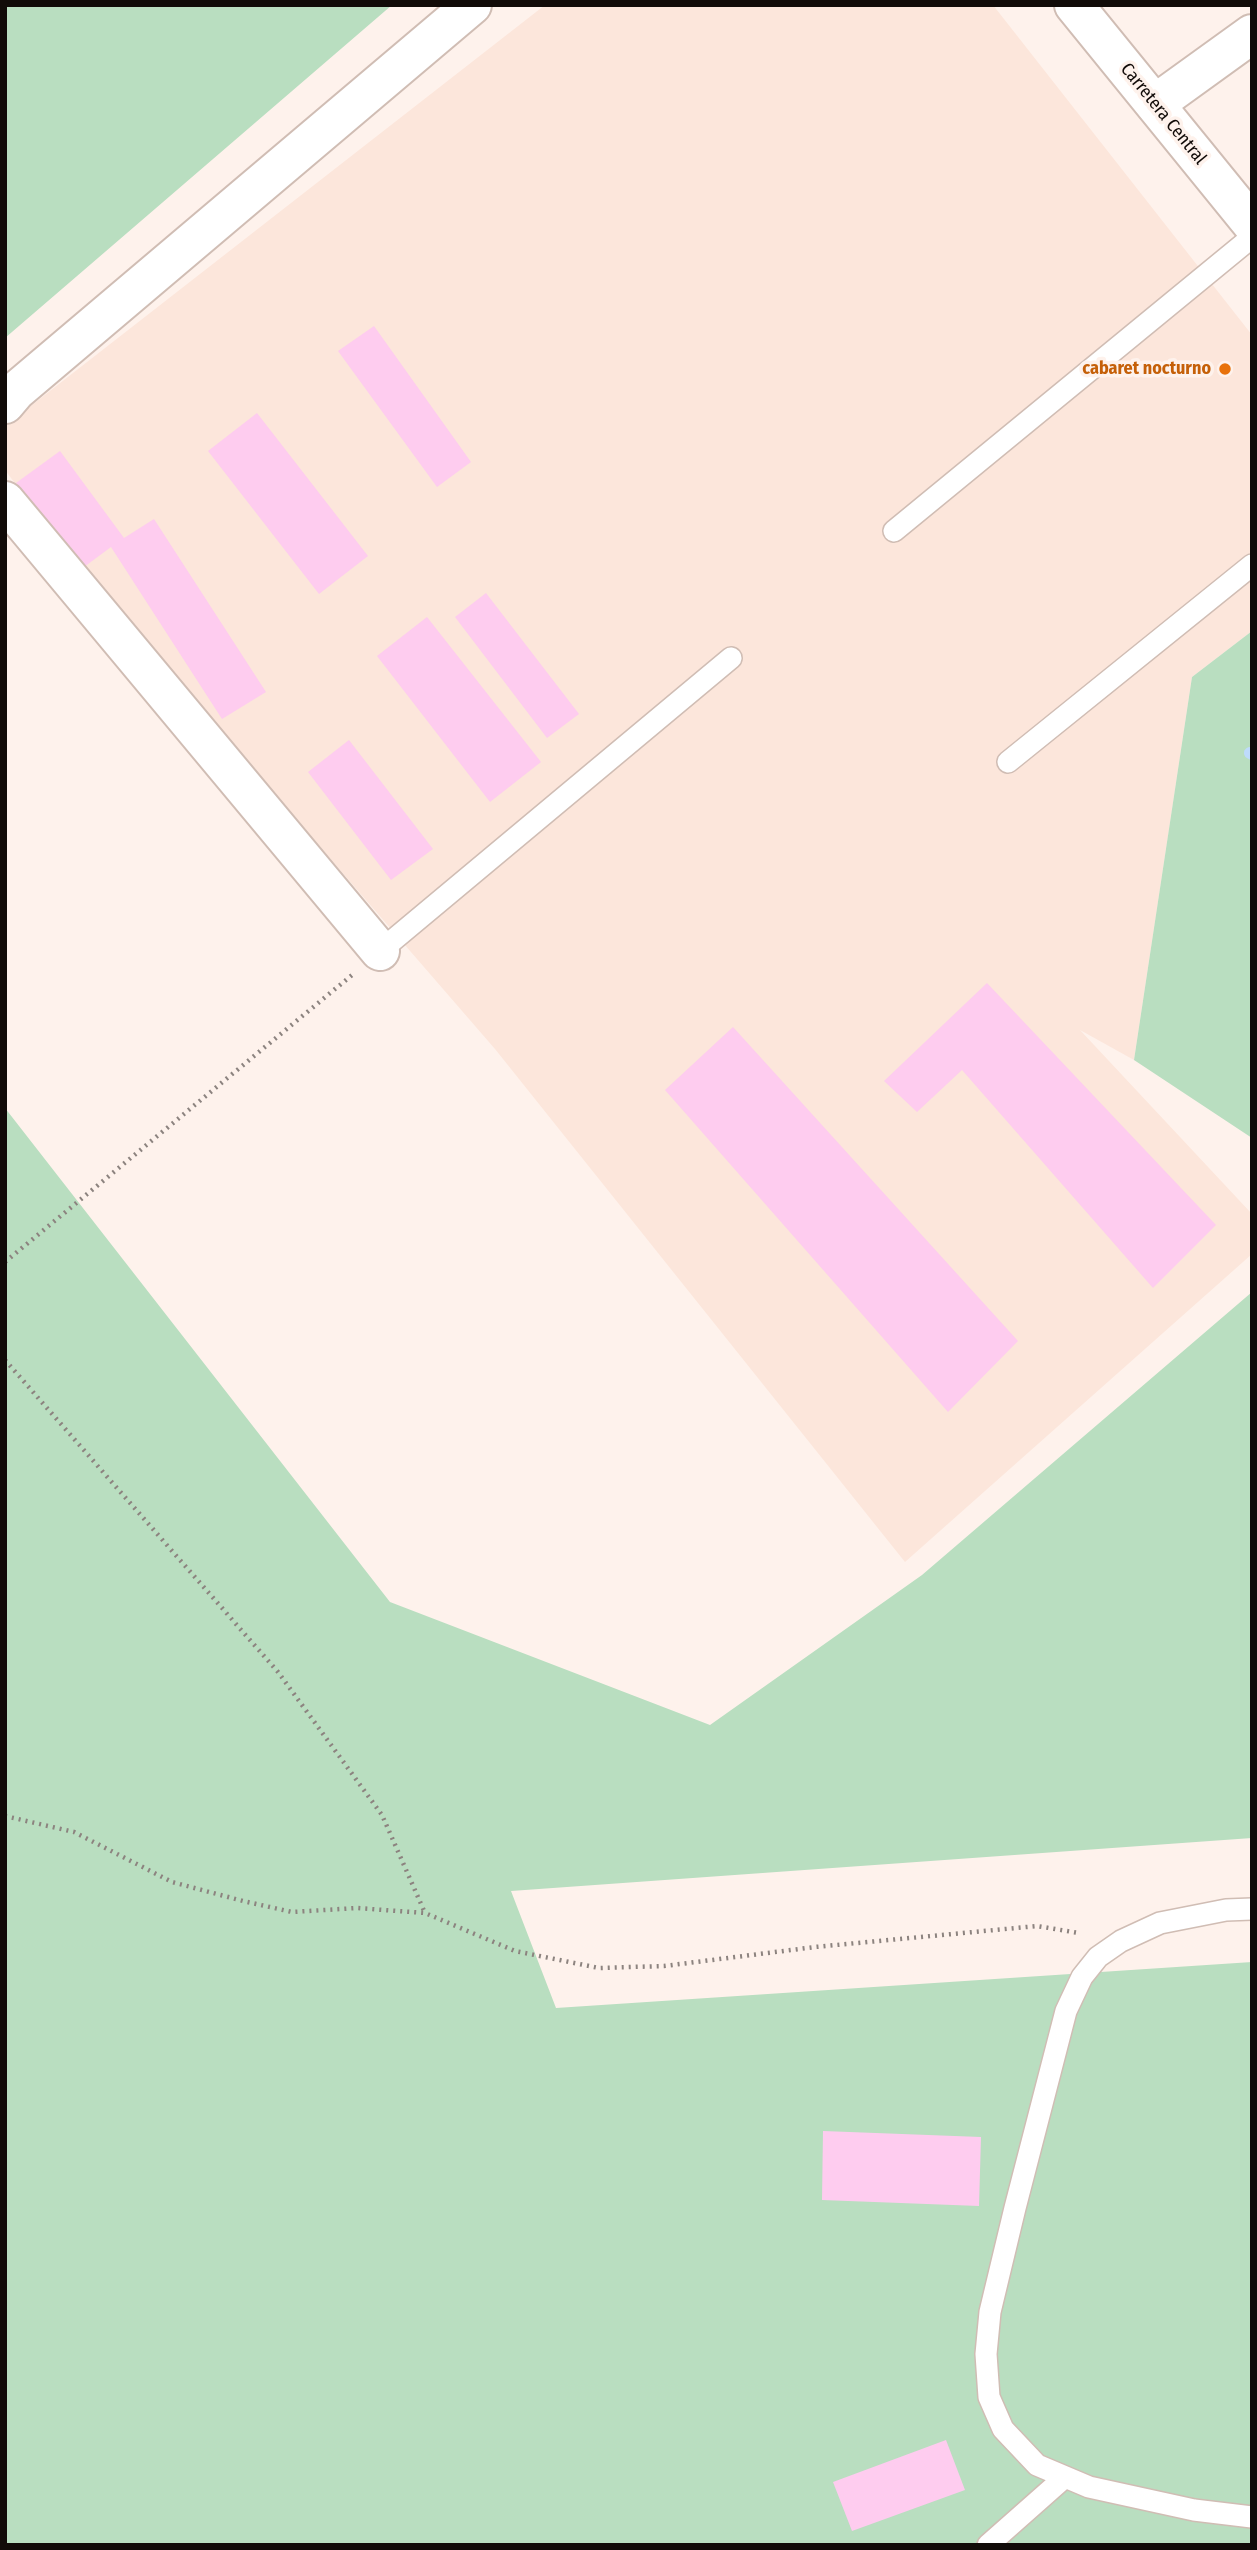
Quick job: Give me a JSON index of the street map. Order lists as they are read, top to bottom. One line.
{"streets":{"street":["Carretera Central"]},"places":["cabaret nocturno"]}
